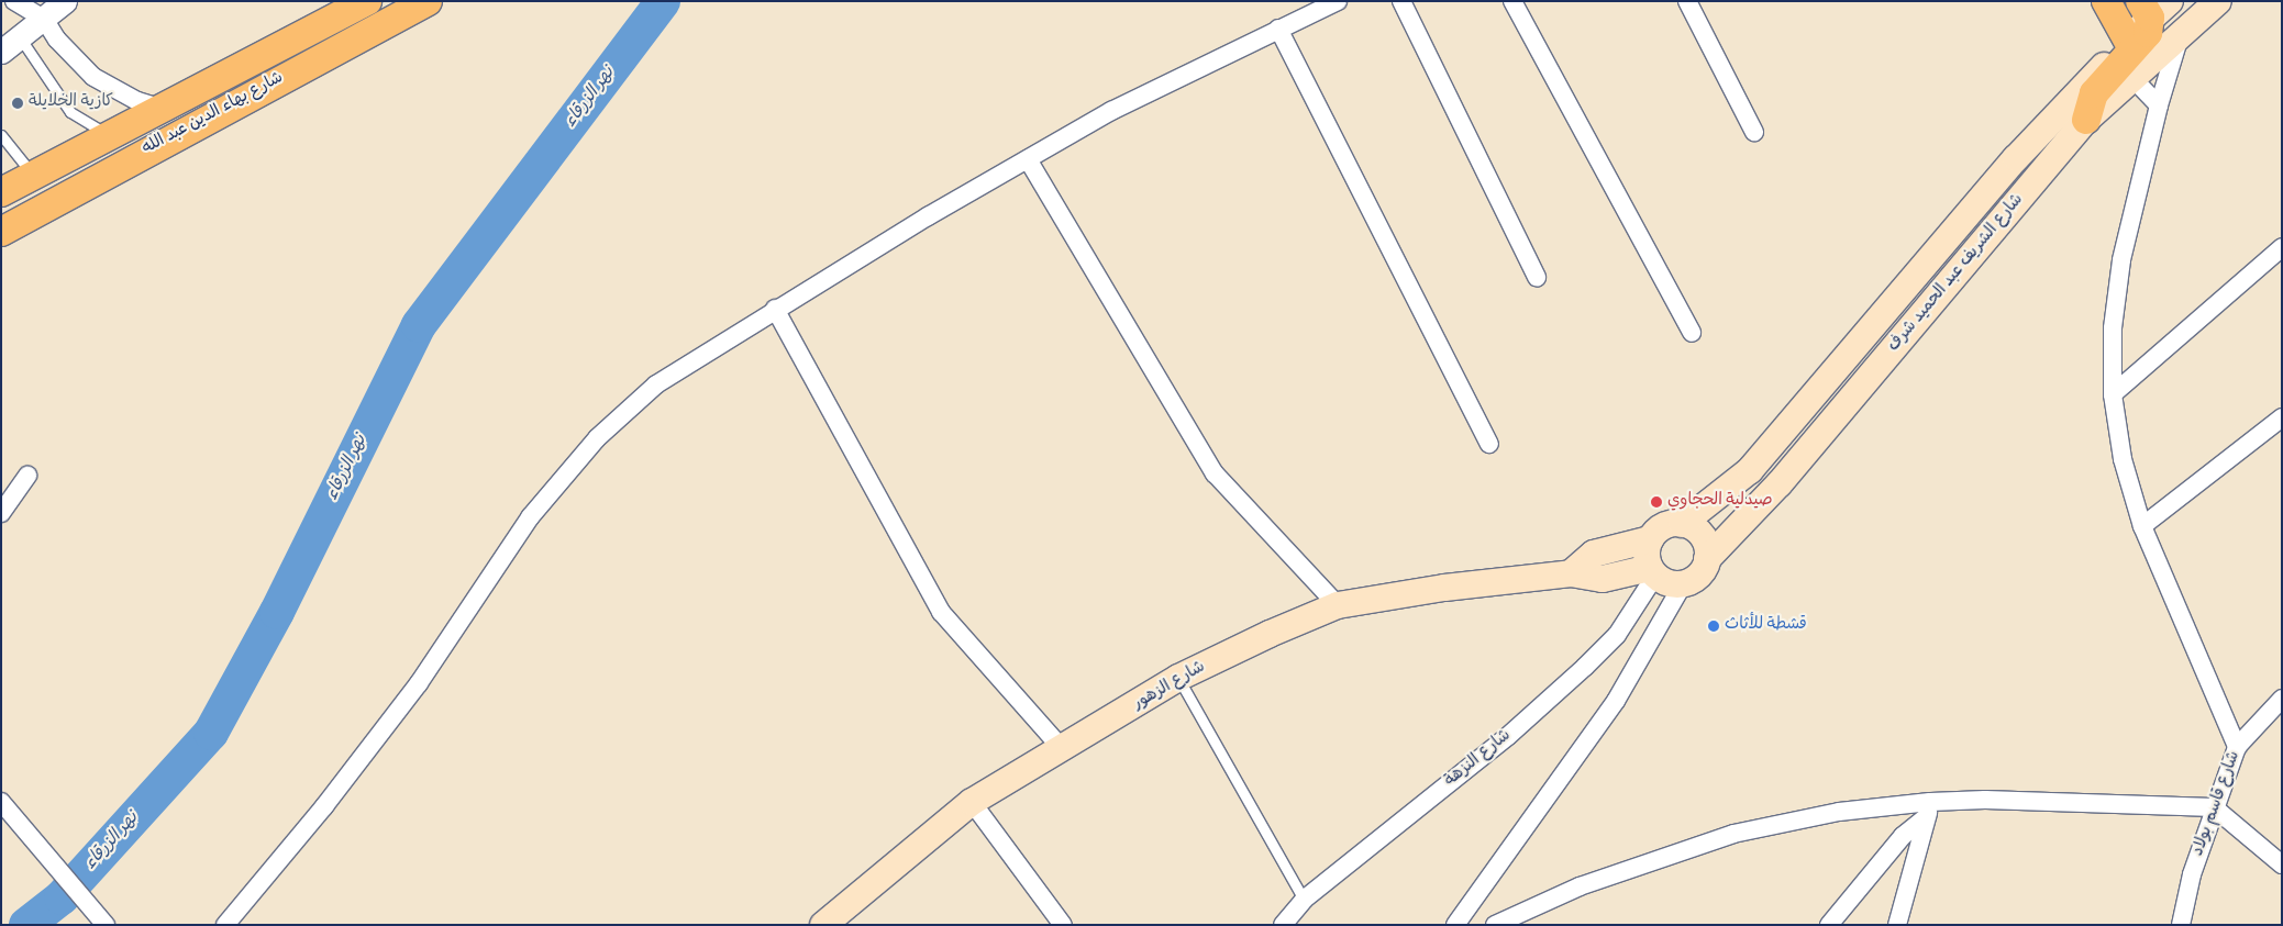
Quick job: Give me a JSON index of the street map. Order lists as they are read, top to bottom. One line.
{"streets":{"main road":["شارع بهاء الدين عبد الله","شارع الشريف عبد الحميد شرف","شارع الزهور"],"street":["شارع النزهة","شارع قاسم بولاد"]},"crossings":[["شارع الشريف عبد الحميد شرف","شارع الزهور"],["شارع الشريف عبد الحميد شرف","شارع النزهة"],["شارع الزهور","شارع النزهة"]],"water":["نهر الزرقاء"],"places":["كازية الخلايلة","صيدلية الحجاوي","قشطة للأثاث"]}
